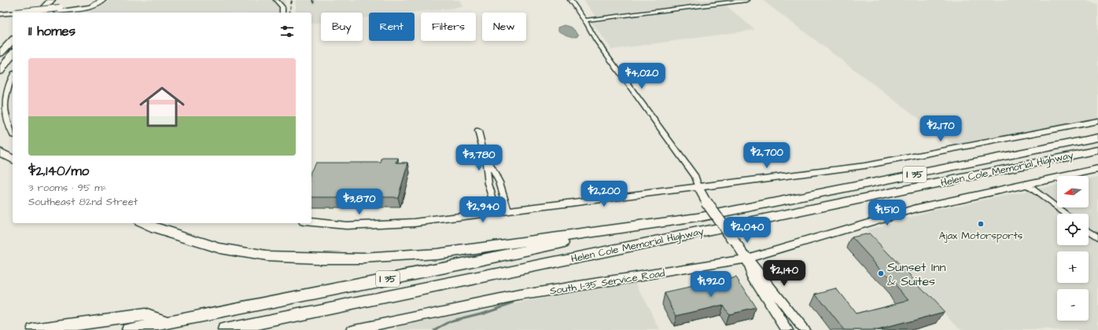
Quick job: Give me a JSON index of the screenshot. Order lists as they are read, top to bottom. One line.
{"streets":{"highway":["Helen Cole Memorial Highway","I 35"],"main road":["South I-35 Service Road"]},"crossings":[["Helen Cole Memorial Highway","I 35"]],"places":["Ajax Motorsports","Sunset Inn & Suites"],"north":"left","page":{"chip":["Buy","Rent","Filters","New"],"heading":"11 homes","list":[{"name":"$2,140/mo","note":"3 rooms · 95 m² · Southeast 82nd Street"}],"price":["$4,020","$2,170","$2,700","$3,780","$2,200","$3,870","$2,940","$1,510","$2,040","$2,140","$1,920"],"map_buttons":["+","−"]}}
